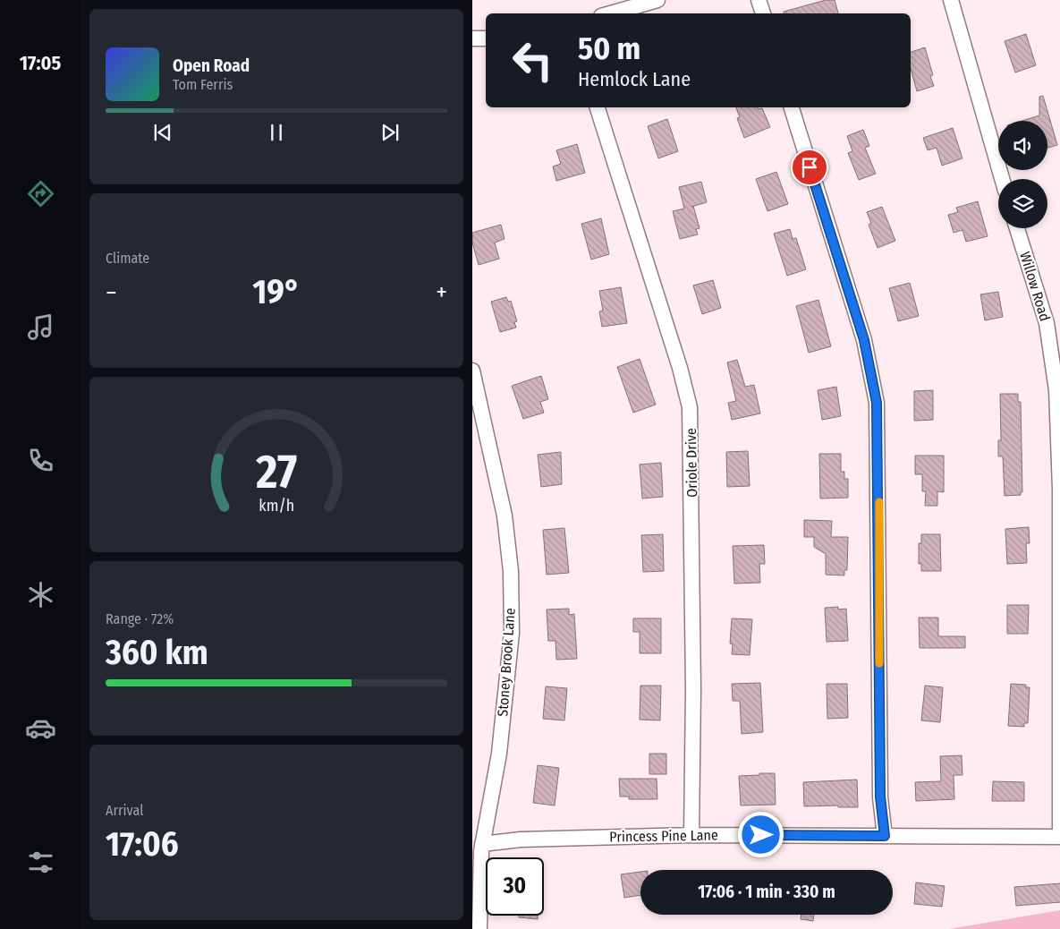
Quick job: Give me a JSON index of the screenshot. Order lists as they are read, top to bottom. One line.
{"streets":{"street":["Willow Road","Oriole Drive","Stoney Brook Lane","Princess Pine Lane"]},"crossings":[["Willow Road","Princess Pine Lane"],["Oriole Drive","Princess Pine Lane"],["Stoney Brook Lane","Princess Pine Lane"]],"page":{"tabs":"17:05","turn":["50 m","Hemlock Lane"],"song":["Open Road","Tom Ferris"],"tile":["Climate",["Range · 72%","360 km"],["Arrival","17:06"]],"heat":["−","19°","+"],"limit":"30","trip":"17:06 · 1 min · 330 m","gauge":["27","km/h"]}}
